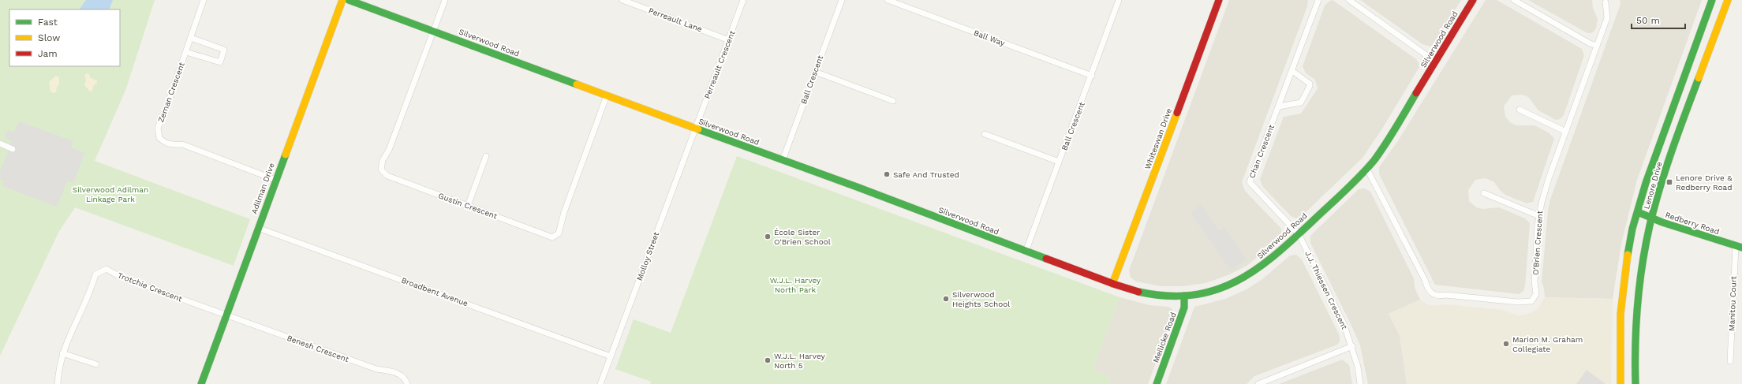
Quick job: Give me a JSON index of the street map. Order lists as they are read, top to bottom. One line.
{"streets":{"street":["Perreault Lane","Ball Way","Silverwood Road","Perreault Crescent","Ball Crescent","Zeman Crescent","Whiteswan Drive","Chan Crescent","Lenore Drive","Adilman Drive","Gustin Crescent","Redberry Road","O'Brien Crescent","Molloy Street","Trotchie Crescent","J.J. Thiessen Crescent","Broadbent Avenue","Manitou Court","Meilicke Road","Benesh Crescent"]},"crossings":[["Perreault Lane","Perreault Crescent"],["Ball Way","Ball Crescent"],["Silverwood Road","Perreault Crescent"],["Silverwood Road","Ball Crescent"],["Silverwood Road","Whiteswan Drive"],["Silverwood Road","Chan Crescent"],["Silverwood Road","Gustin Crescent"],["Silverwood Road","O'Brien Crescent"],["Silverwood Road","Molloy Street"],["Silverwood Road","J.J. Thiessen Crescent"],["Silverwood Road","Meilicke Road"],["Perreault Crescent","Molloy Street"],["Zeman Crescent","Adilman Drive"],["Chan Crescent","J.J. Thiessen Crescent"],["Lenore Drive","Redberry Road"],["Adilman Drive","Trotchie Crescent"],["Adilman Drive","Broadbent Avenue"],["Adilman Drive","Benesh Crescent"],["Redberry Road","Manitou Court"],["Molloy Street","Broadbent Avenue"],["Trotchie Crescent","Benesh Crescent"]],"parks":["Silverwood Adilman Linkage Park","W.J.L. Harvey North Park"],"places":{"other":["Safe And Trusted","École Sister O'Brien School","Silverwood Heights School","Marion M. Graham Collegiate","W.J.L. Harvey North 5"],"transit":["Lenore Drive & Redberry Road"]},"legend":["Fast","Slow","Jam"],"scale_bar":"50 m"}
